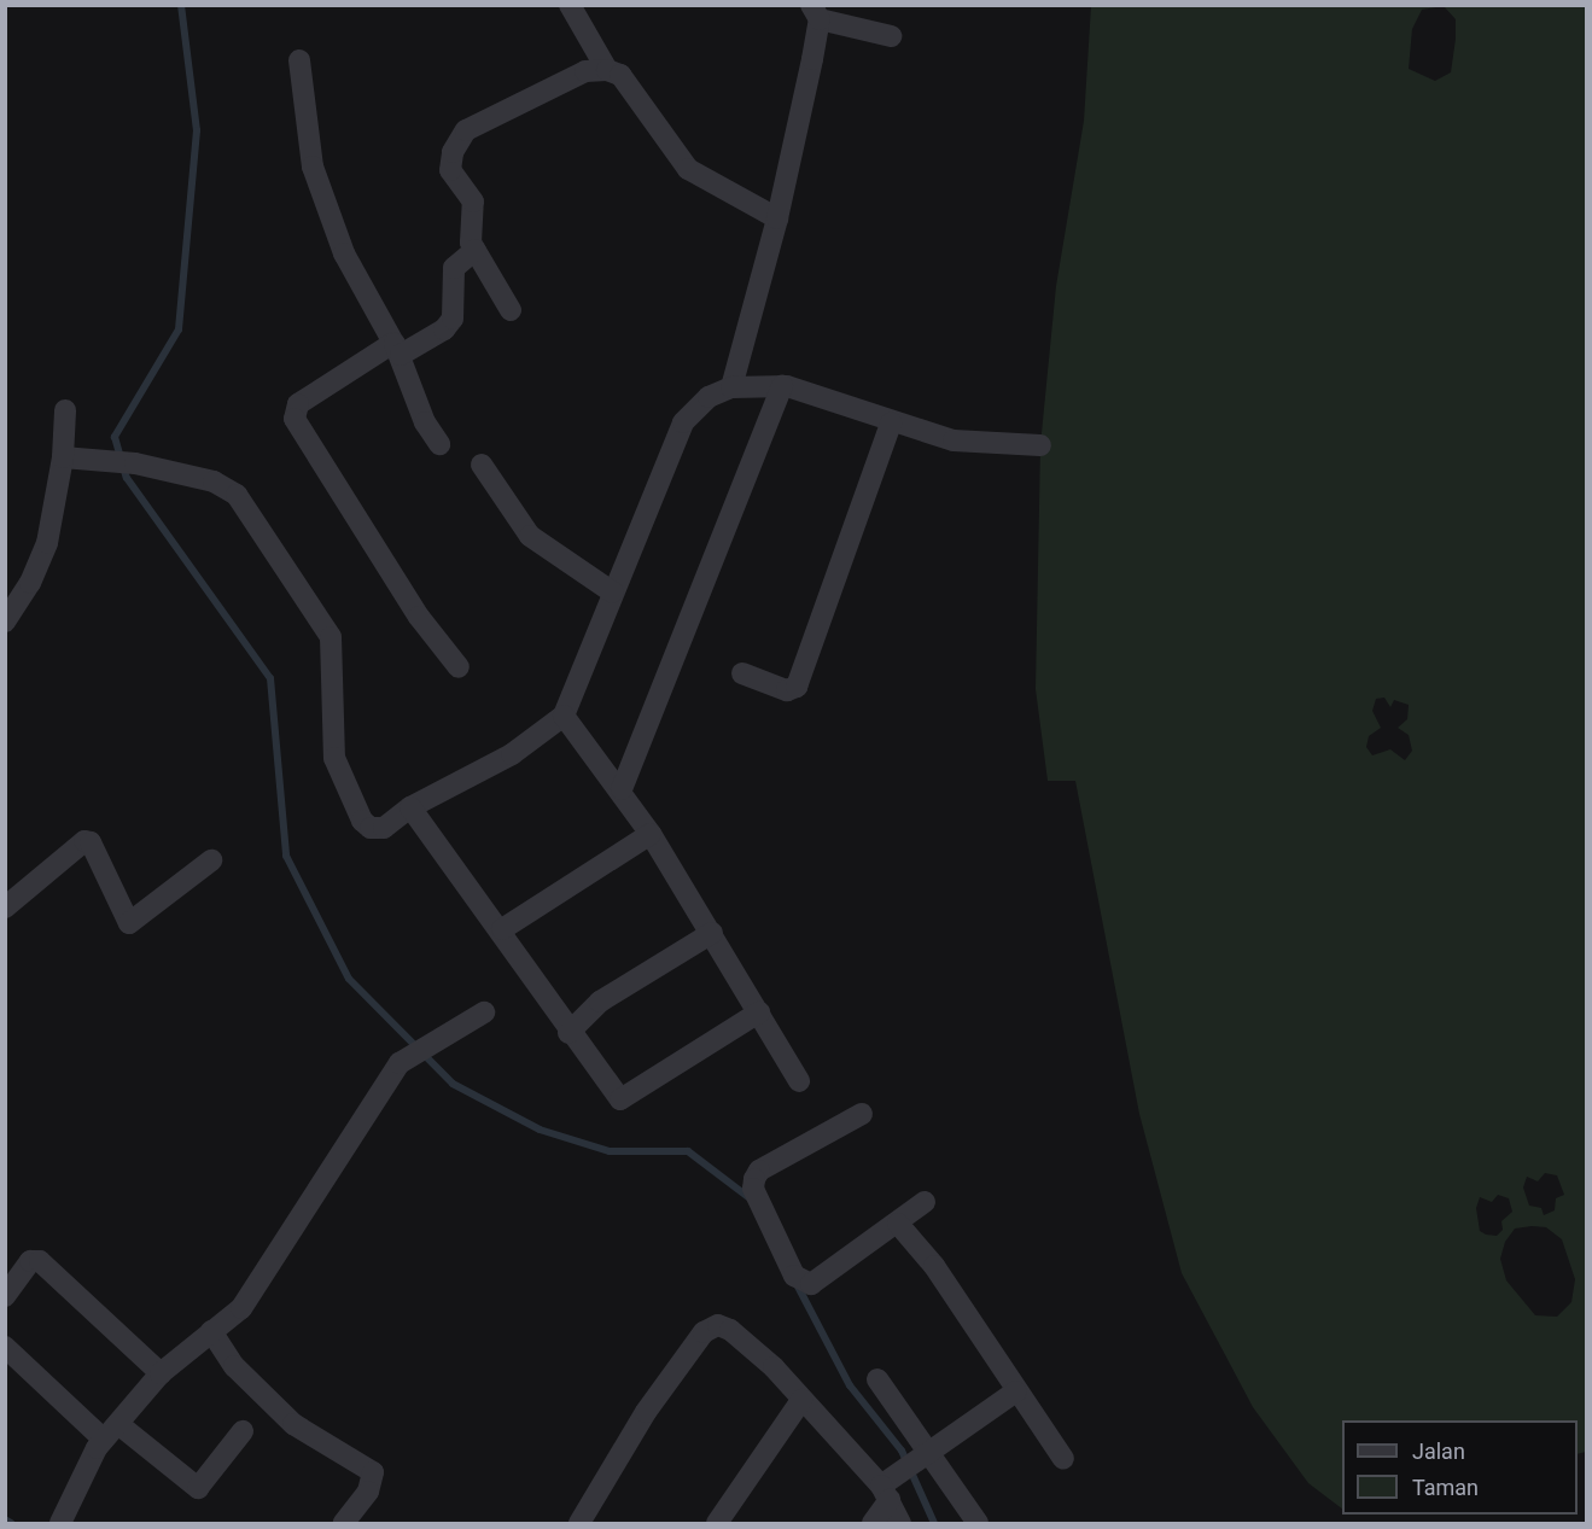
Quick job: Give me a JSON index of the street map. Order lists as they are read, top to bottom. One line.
{"legend":["Jalan","Taman"]}
